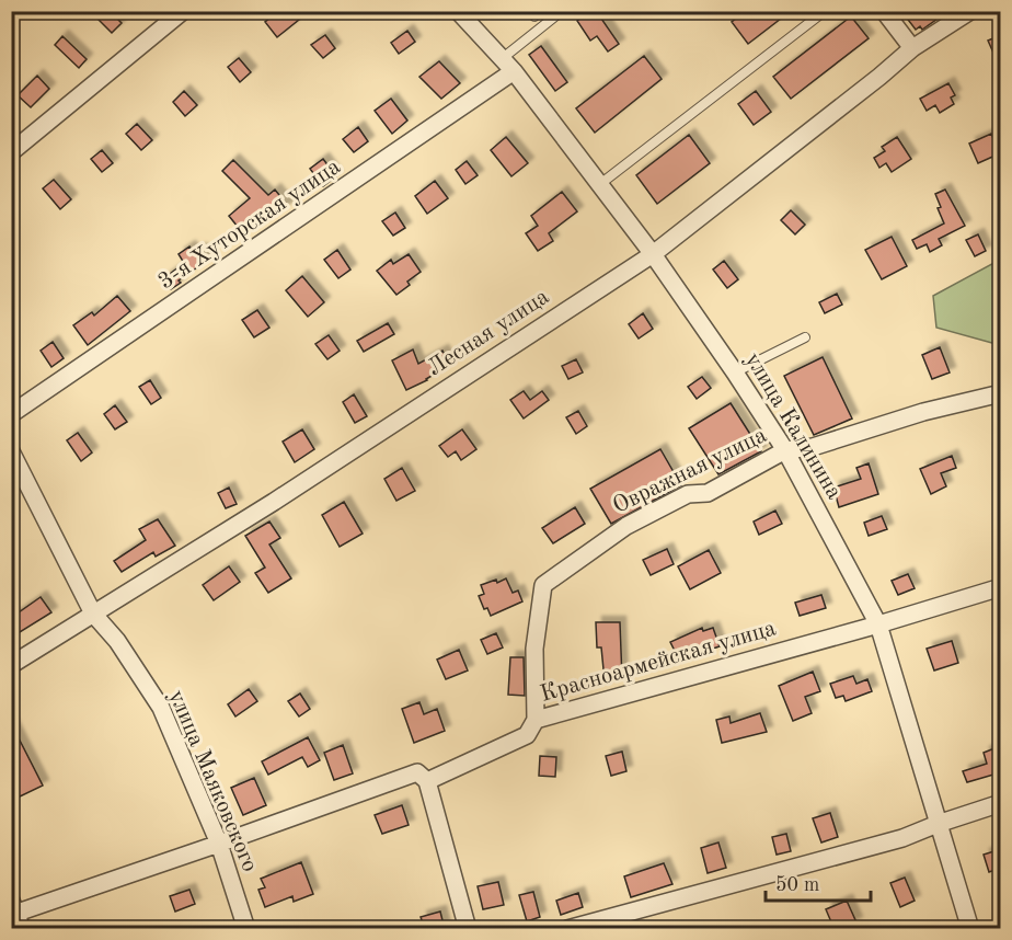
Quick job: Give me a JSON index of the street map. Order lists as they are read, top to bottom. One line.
{"streets":{"street":["3-я Хуторская улица","Лесная улица","улица Калинина","Овражная улица","Красноармейская улица","улица Маяковского"]},"crossings":[["3-я Хуторская улица","улица Калинина"],["Лесная улица","улица Калинина"],["Лесная улица","улица Маяковского"],["улица Калинина","Овражная улица"],["улица Калинина","Красноармейская улица"],["Овражная улица","Красноармейская улица"],["Красноармейская улица","улица Маяковского"]],"scale_bar":"50 m"}
